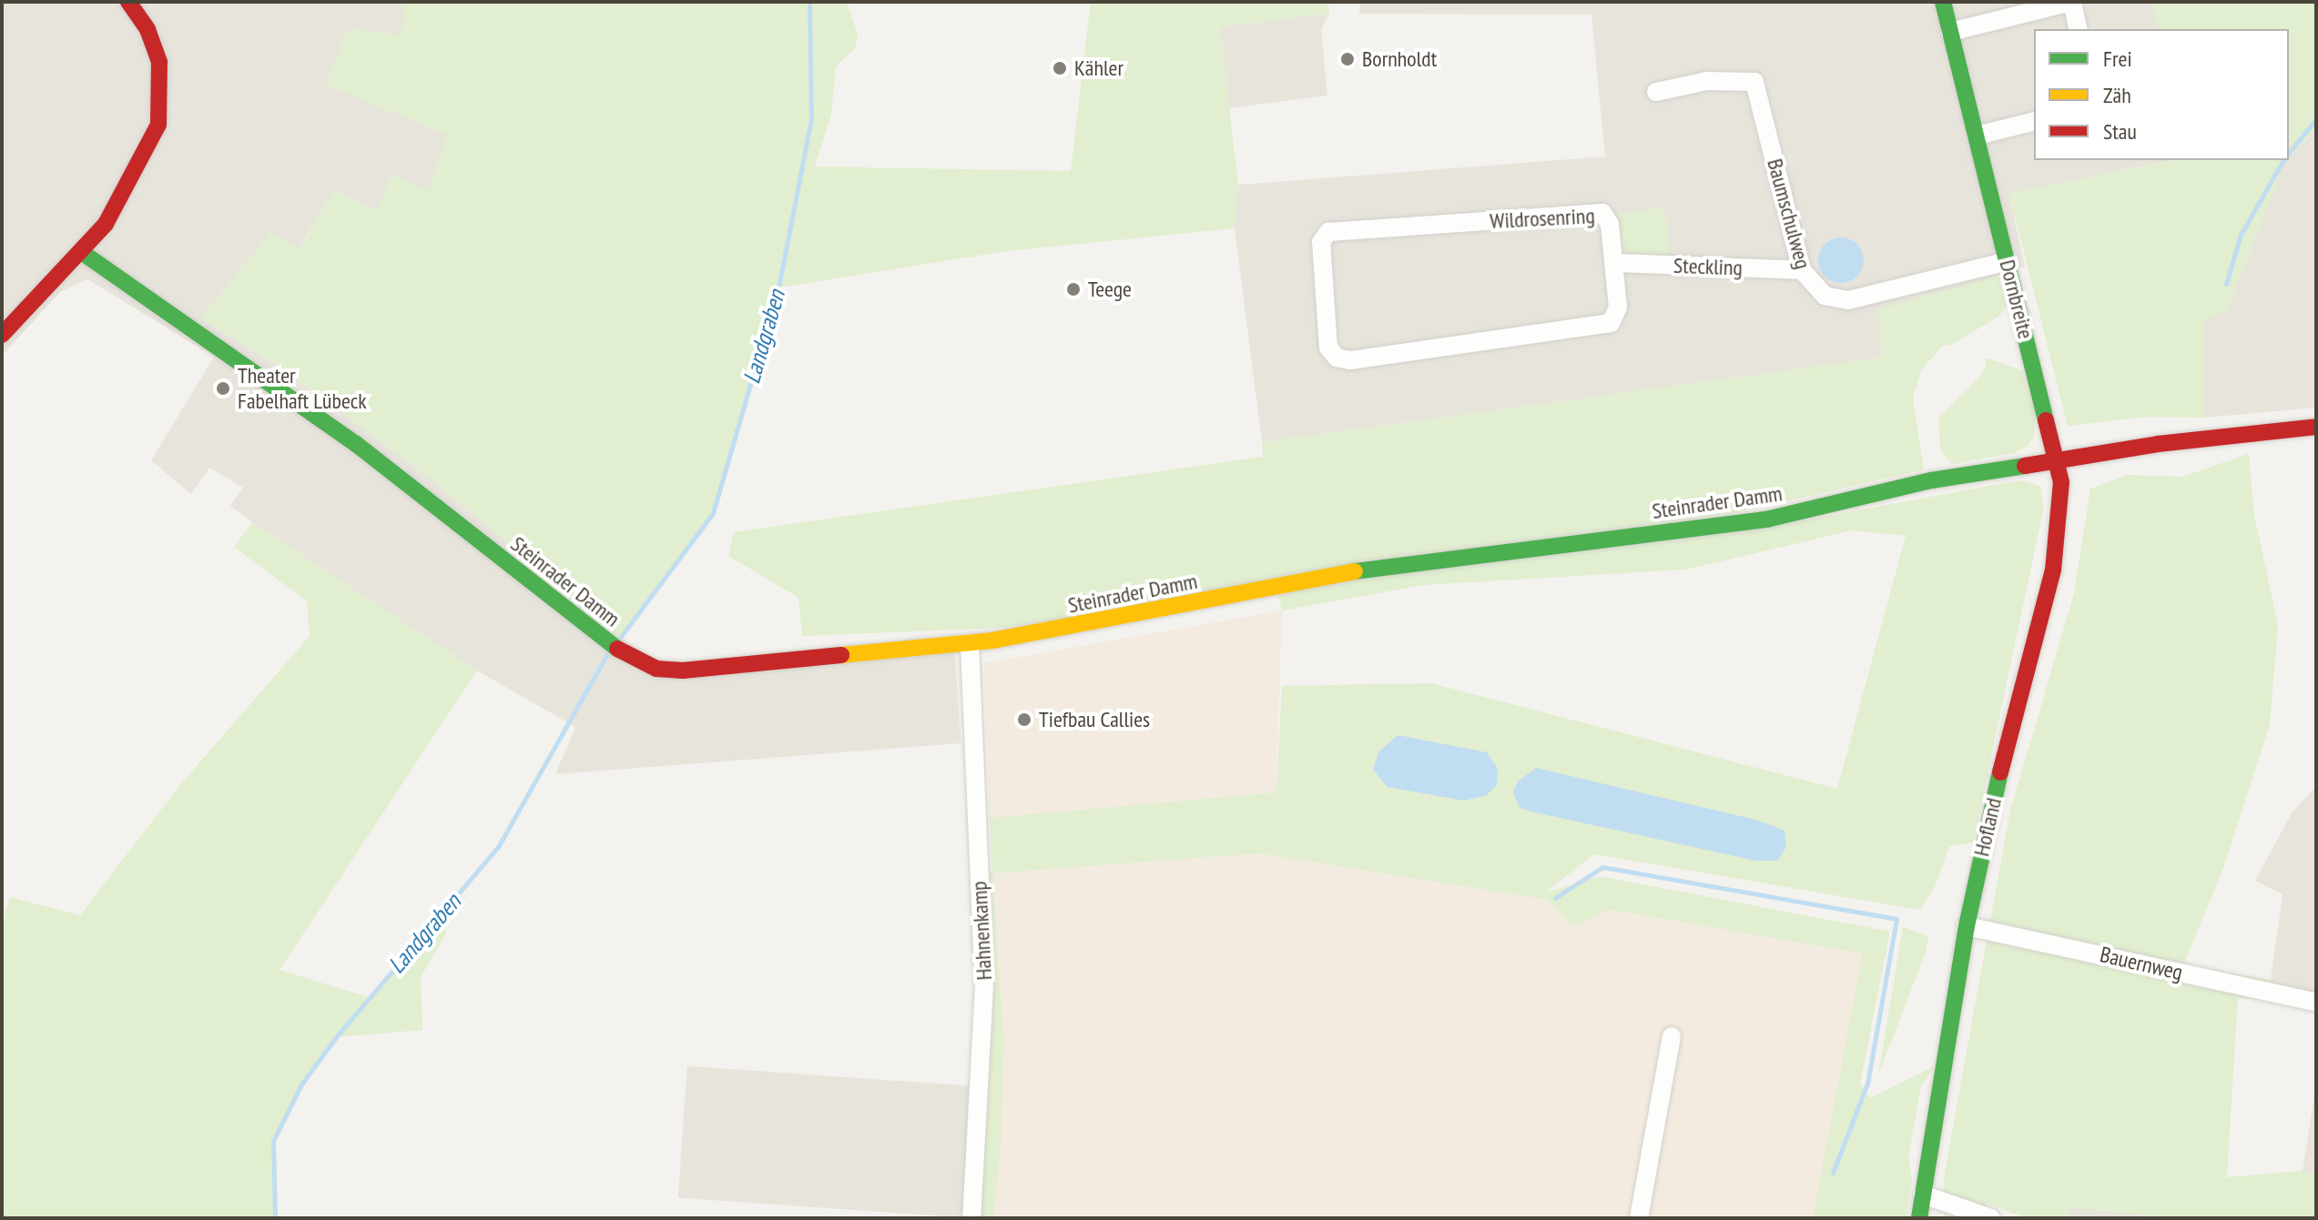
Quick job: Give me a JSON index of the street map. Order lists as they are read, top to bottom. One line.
{"streets":{"main road":["Dornbreite","Steinrader Damm","Hofland"],"street":["Baumschulweg","Wildrosenring","Steckling","Hahnenkamp","Bauernweg"]},"crossings":[["Baumschulweg","Steckling"],["Baumschulweg","Dornbreite"],["Wildrosenring","Steckling"],["Dornbreite","Steinrader Damm"],["Dornbreite","Hofland"],["Steinrader Damm","Hofland"],["Steinrader Damm","Hahnenkamp"],["Hofland","Bauernweg"]],"water":["Landgraben"],"places":["Bornholdt","Kähler","Teege","Theater Fabelhaft Lübeck","Tiefbau Callies"],"legend":["Frei","Zäh","Stau"]}
